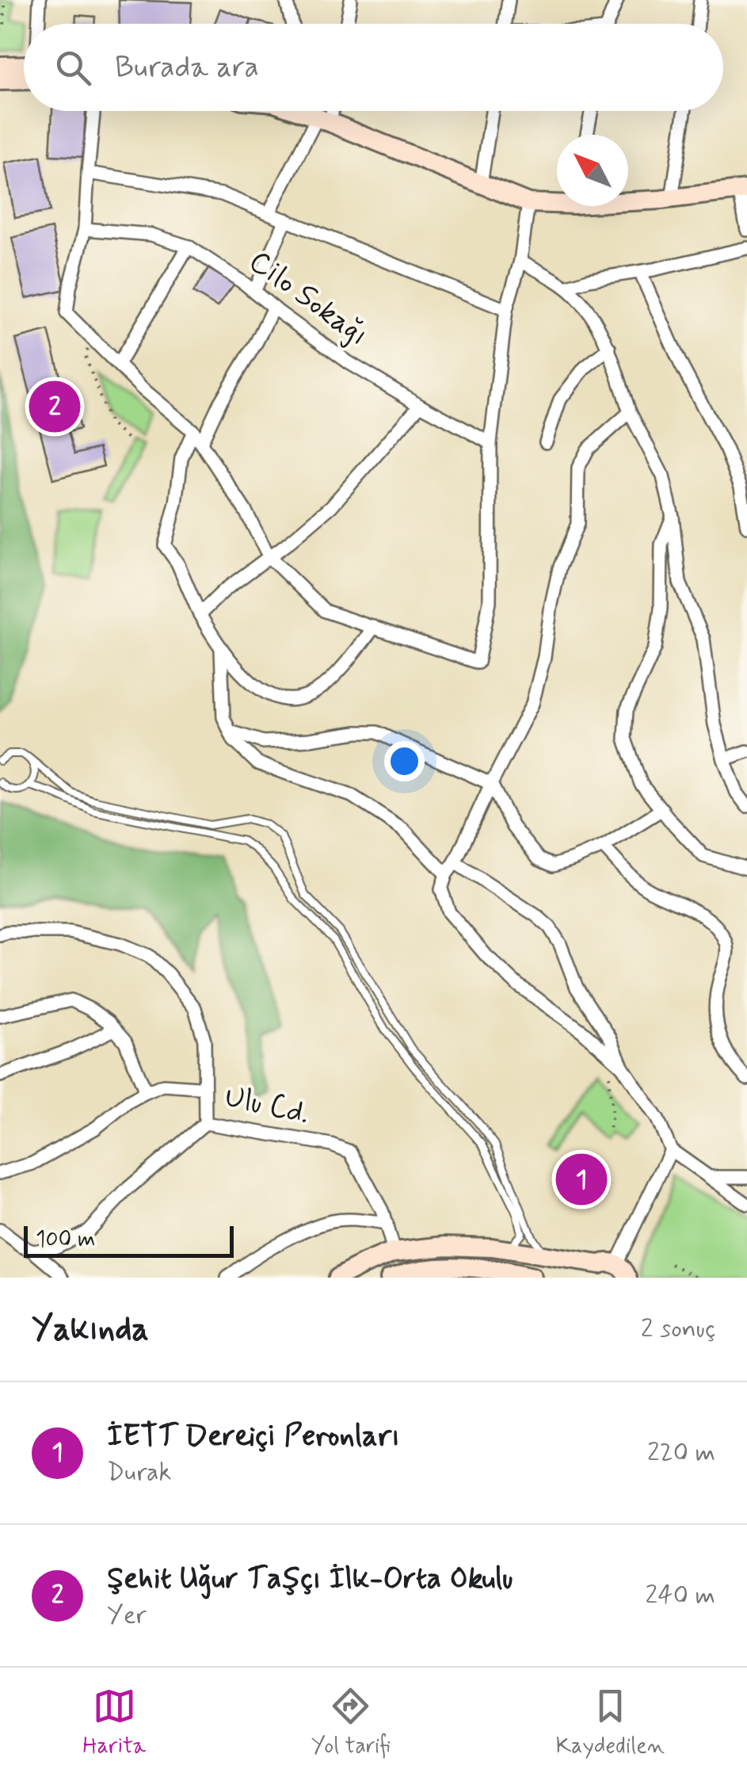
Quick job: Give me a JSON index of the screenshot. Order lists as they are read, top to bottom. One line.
{"streets":{"street":["Cilo Sokağı","Ulu Cd."]},"scale_bar":"100 m","north":"top left","page":{"search":"Burada ara","pins":["2","1"],"scale":"100 m","heading":["Yakında","2 sonuç"],"list":[{"mark":"1","name":"İETT Dereiçi Peronları","note":"Durak","value":"220 m"},{"mark":"2","name":"Şehit Uğur Taşçı İlk-Orta Okulu","note":"Yer","value":"240 m"}],"nav":["Harita","Yol tarifi","Kaydedilen"]}}
